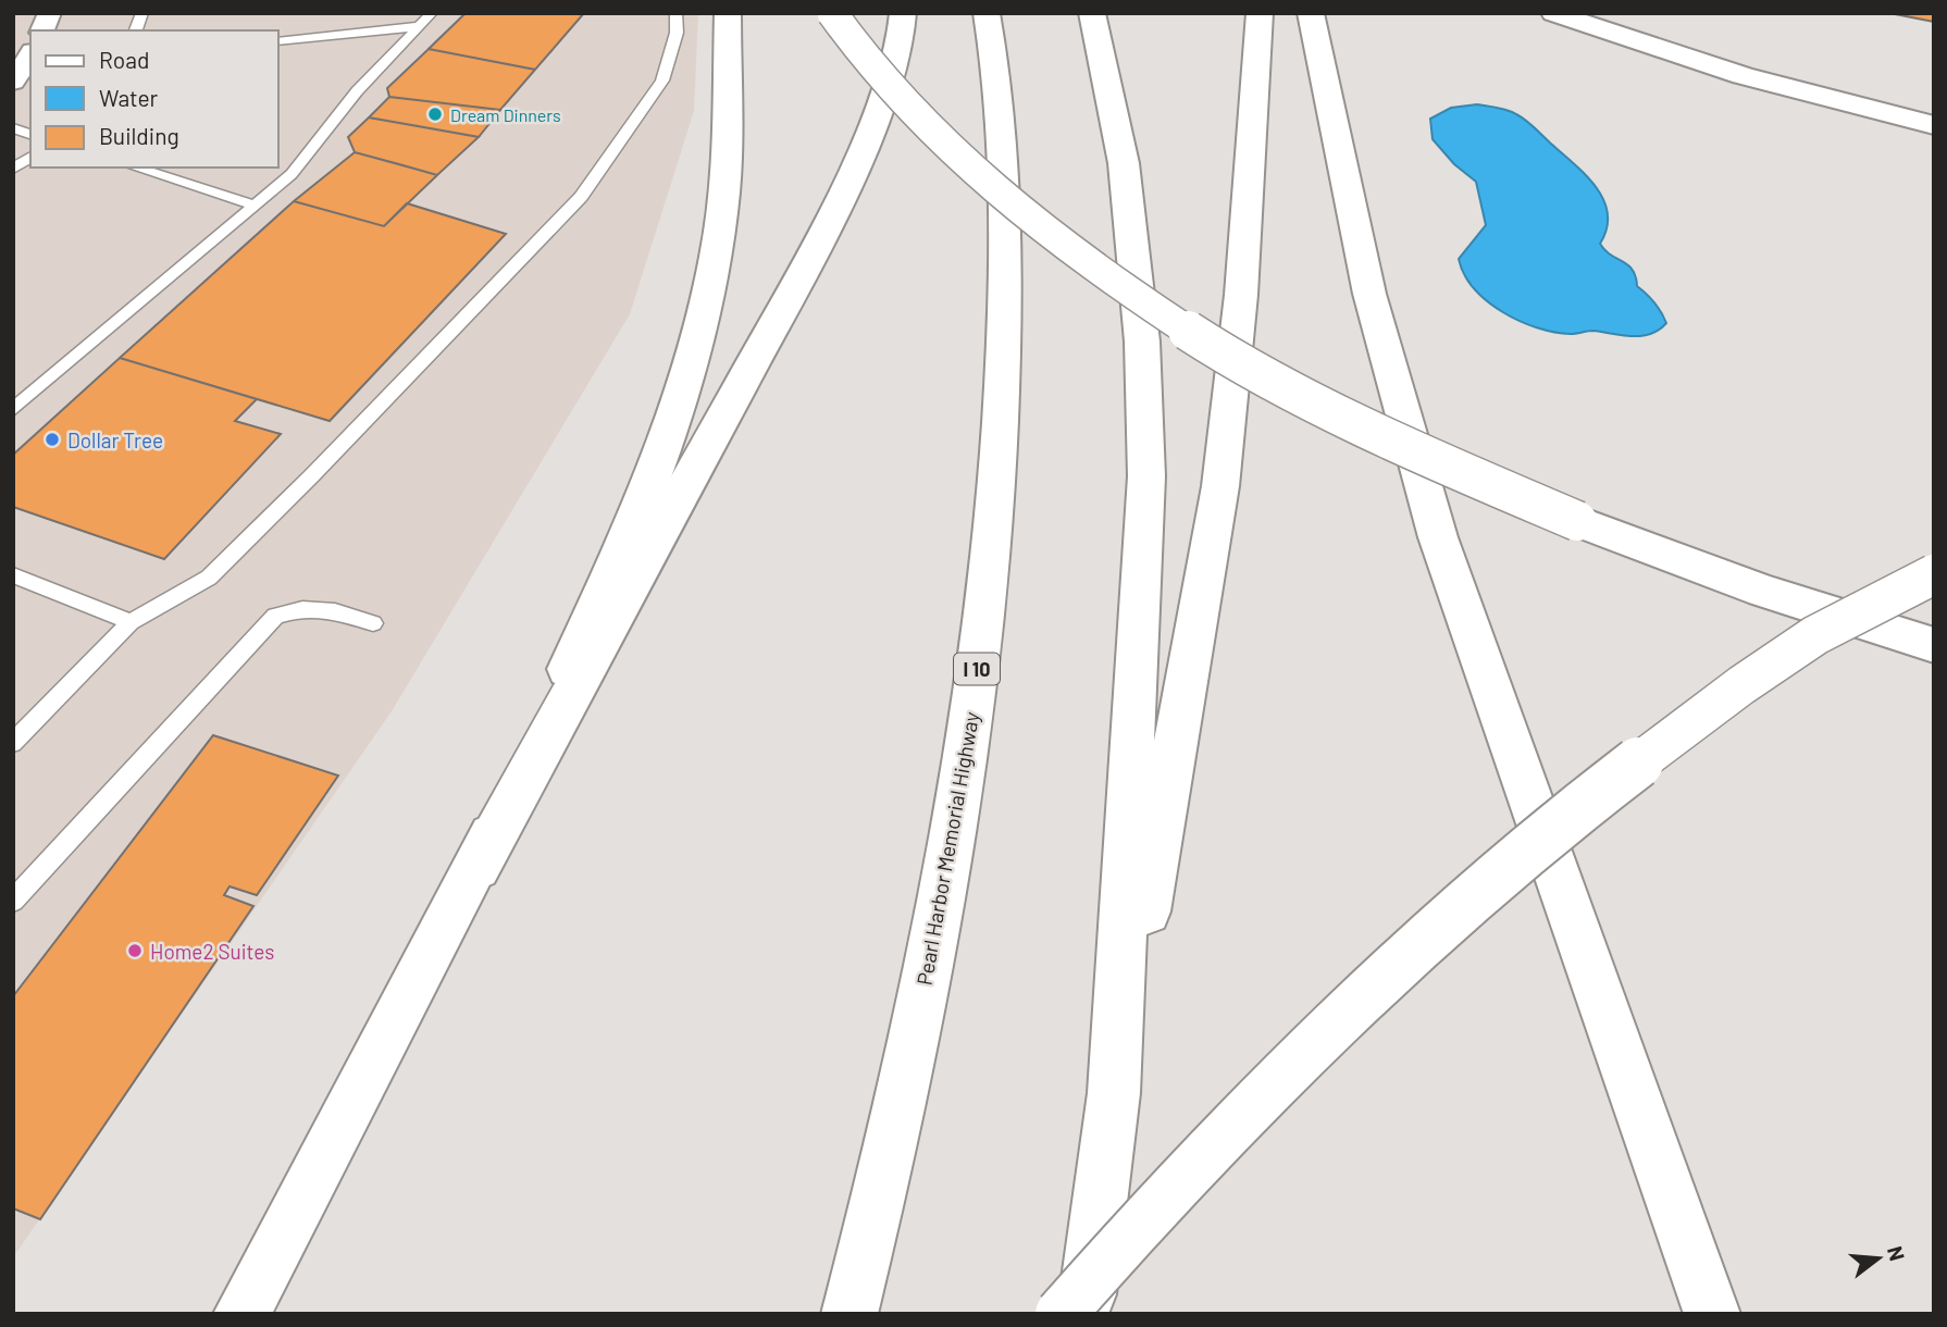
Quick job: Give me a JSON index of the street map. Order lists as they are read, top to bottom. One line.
{"streets":{"main road":["I 10","Pearl Harbor Memorial Highway"]},"places":["Dream Dinners","Dollar Tree","Home2 Suites"],"legend":["Road","Water","Building"],"north":"right"}
